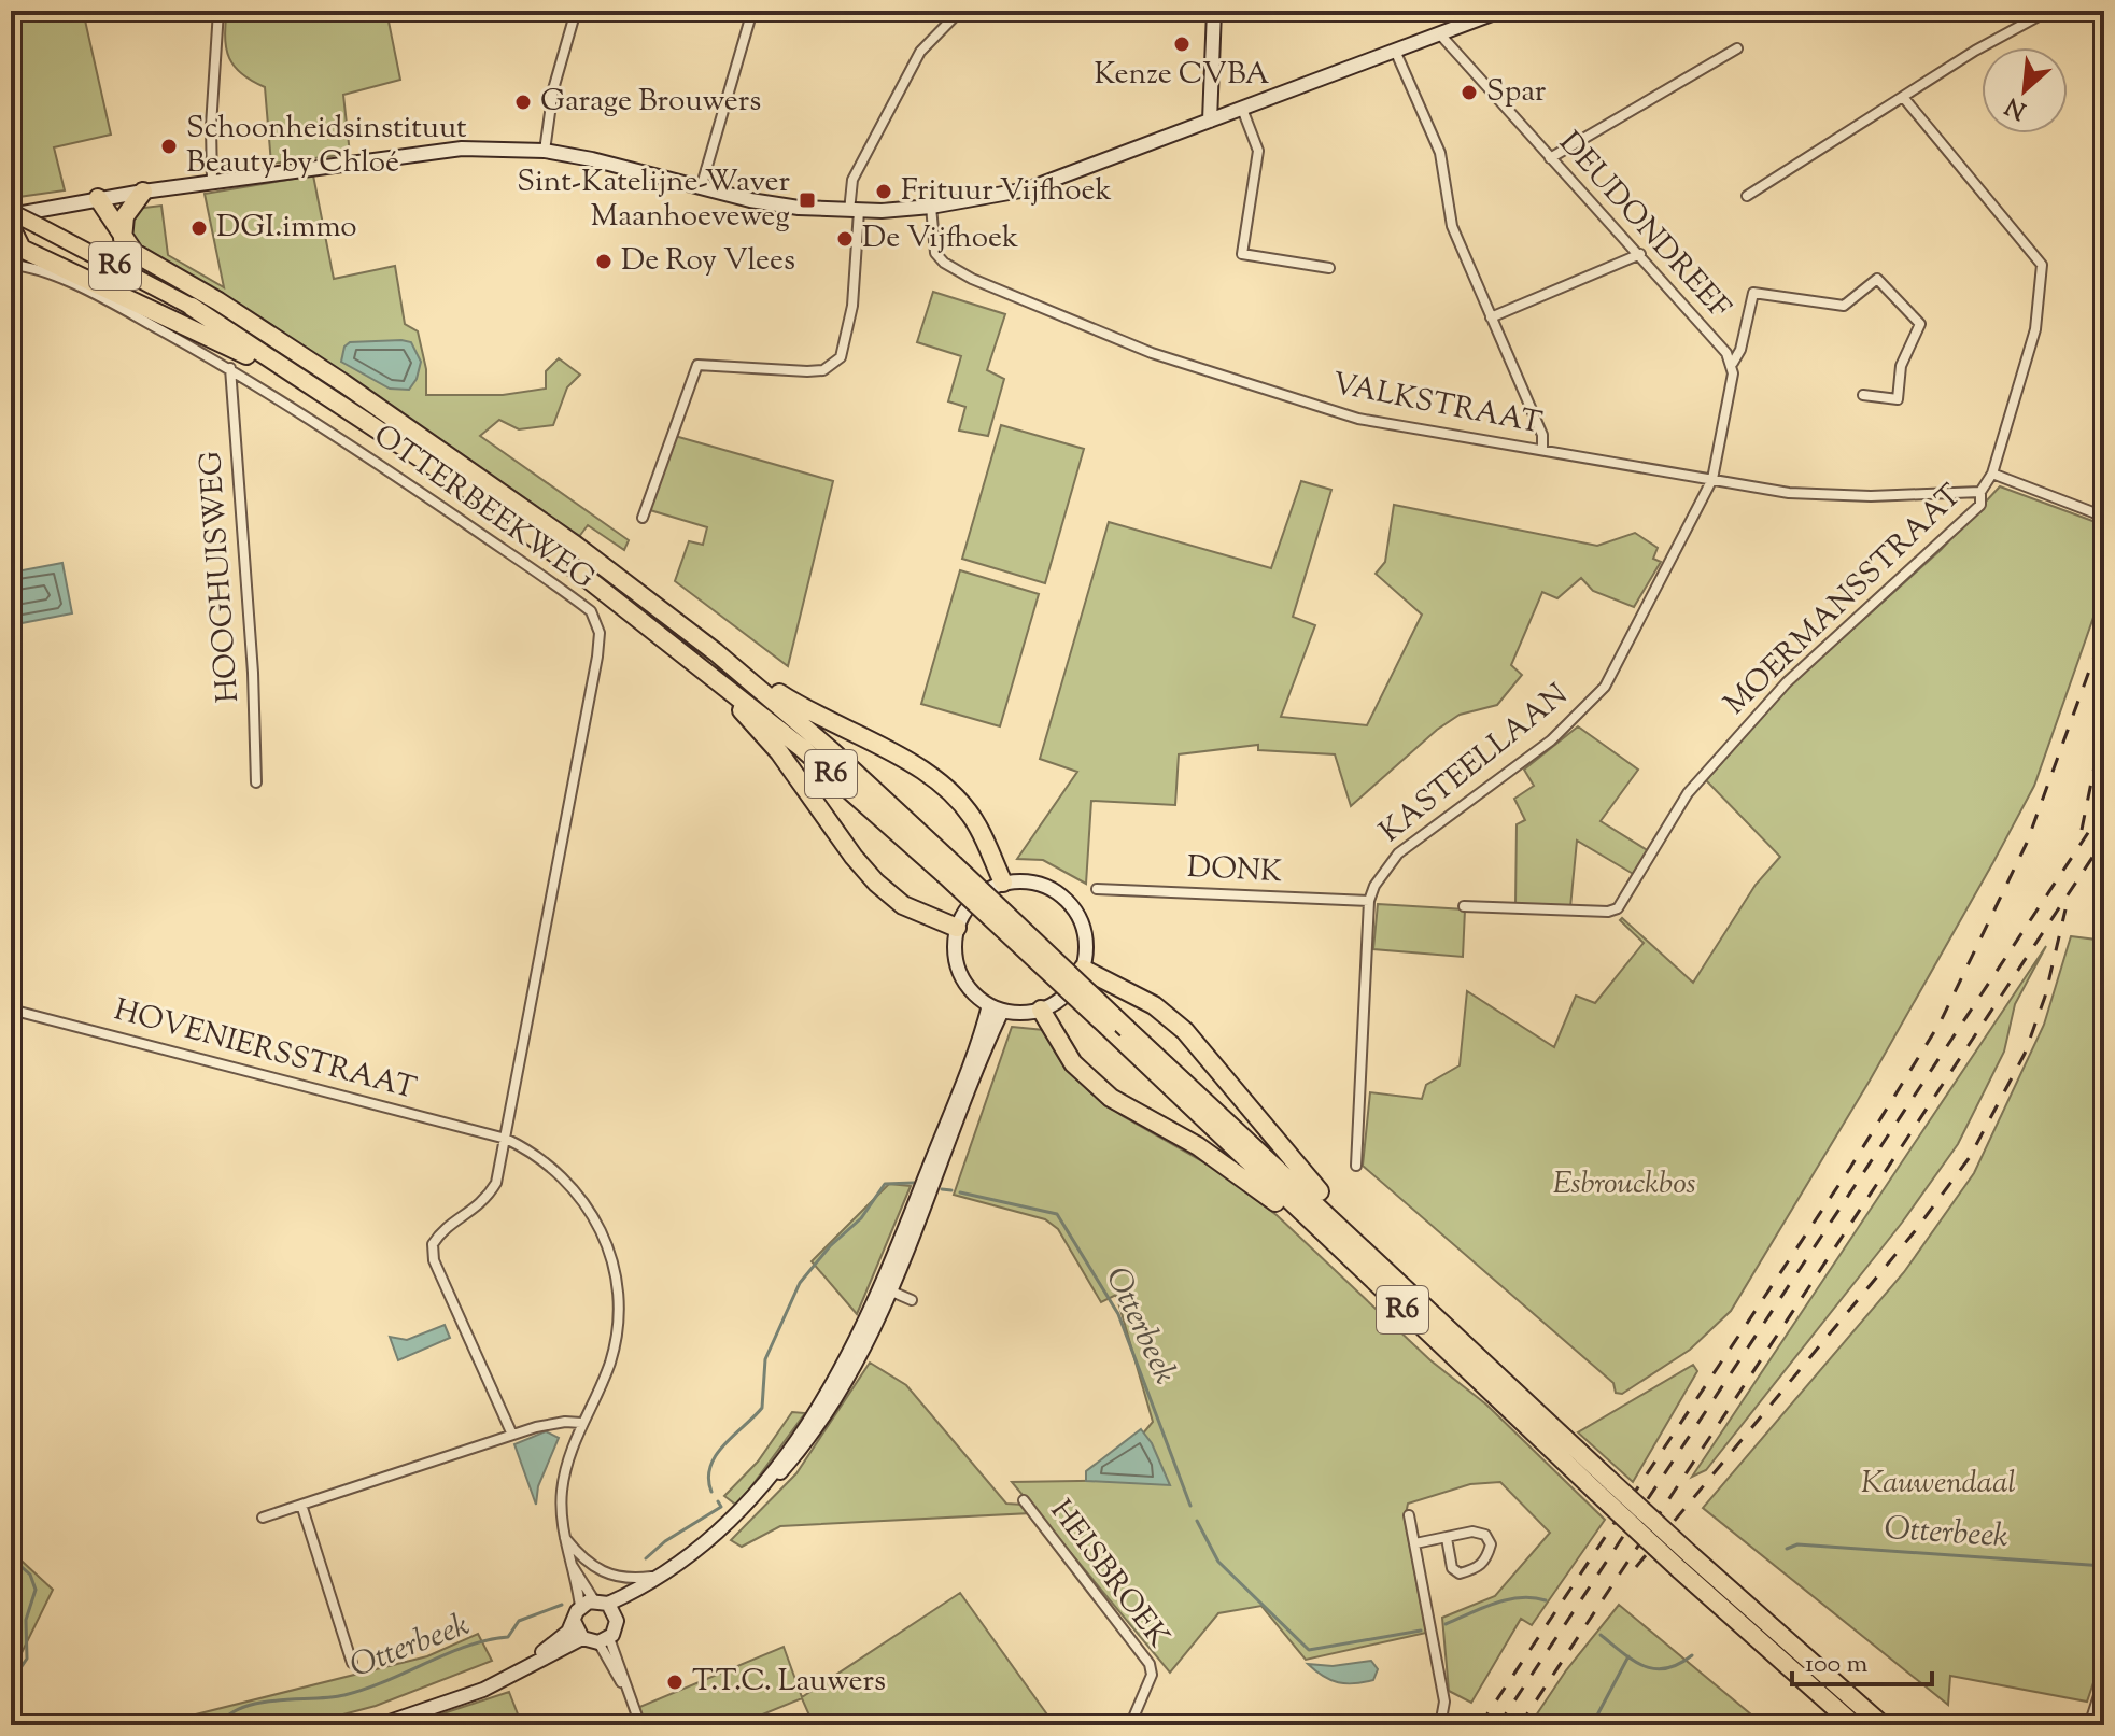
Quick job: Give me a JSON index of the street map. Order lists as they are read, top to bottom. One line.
{"streets":{"highway":["R6"],"street":["DEUDONDREEF","VALKSTRAAT","OTTERBEEKWEG","HOOGHUISWEG","MOERMANSSTRAAT","KASTEELLAAN","DONK","HOVENIERSSTRAAT","HEISBROEK"]},"crossings":[["DEUDONDREEF","VALKSTRAAT"],["DEUDONDREEF","KASTEELLAAN"],["VALKSTRAAT","MOERMANSSTRAAT"],["VALKSTRAAT","KASTEELLAAN"],["OTTERBEEKWEG","HOOGHUISWEG"],["OTTERBEEKWEG","HOVENIERSSTRAAT"],["KASTEELLAAN","DONK"]],"water":["Otterbeek"],"parks":["Esbrouckbos","Kauwendaal"],"places":{"other":["Kenze CVBA","Spar","Garage Brouwers","Schoonheidsinstituut Beauty by Chloé","Frituur Vijfhoek","DGI.immo","De Vijfhoek","De Roy Vlees","T.T.C. Lauwers"],"transit":["Sint-Katelijne-Waver Maanhoeveweg"]},"scale_bar":"100 m","north":"bottom left"}
